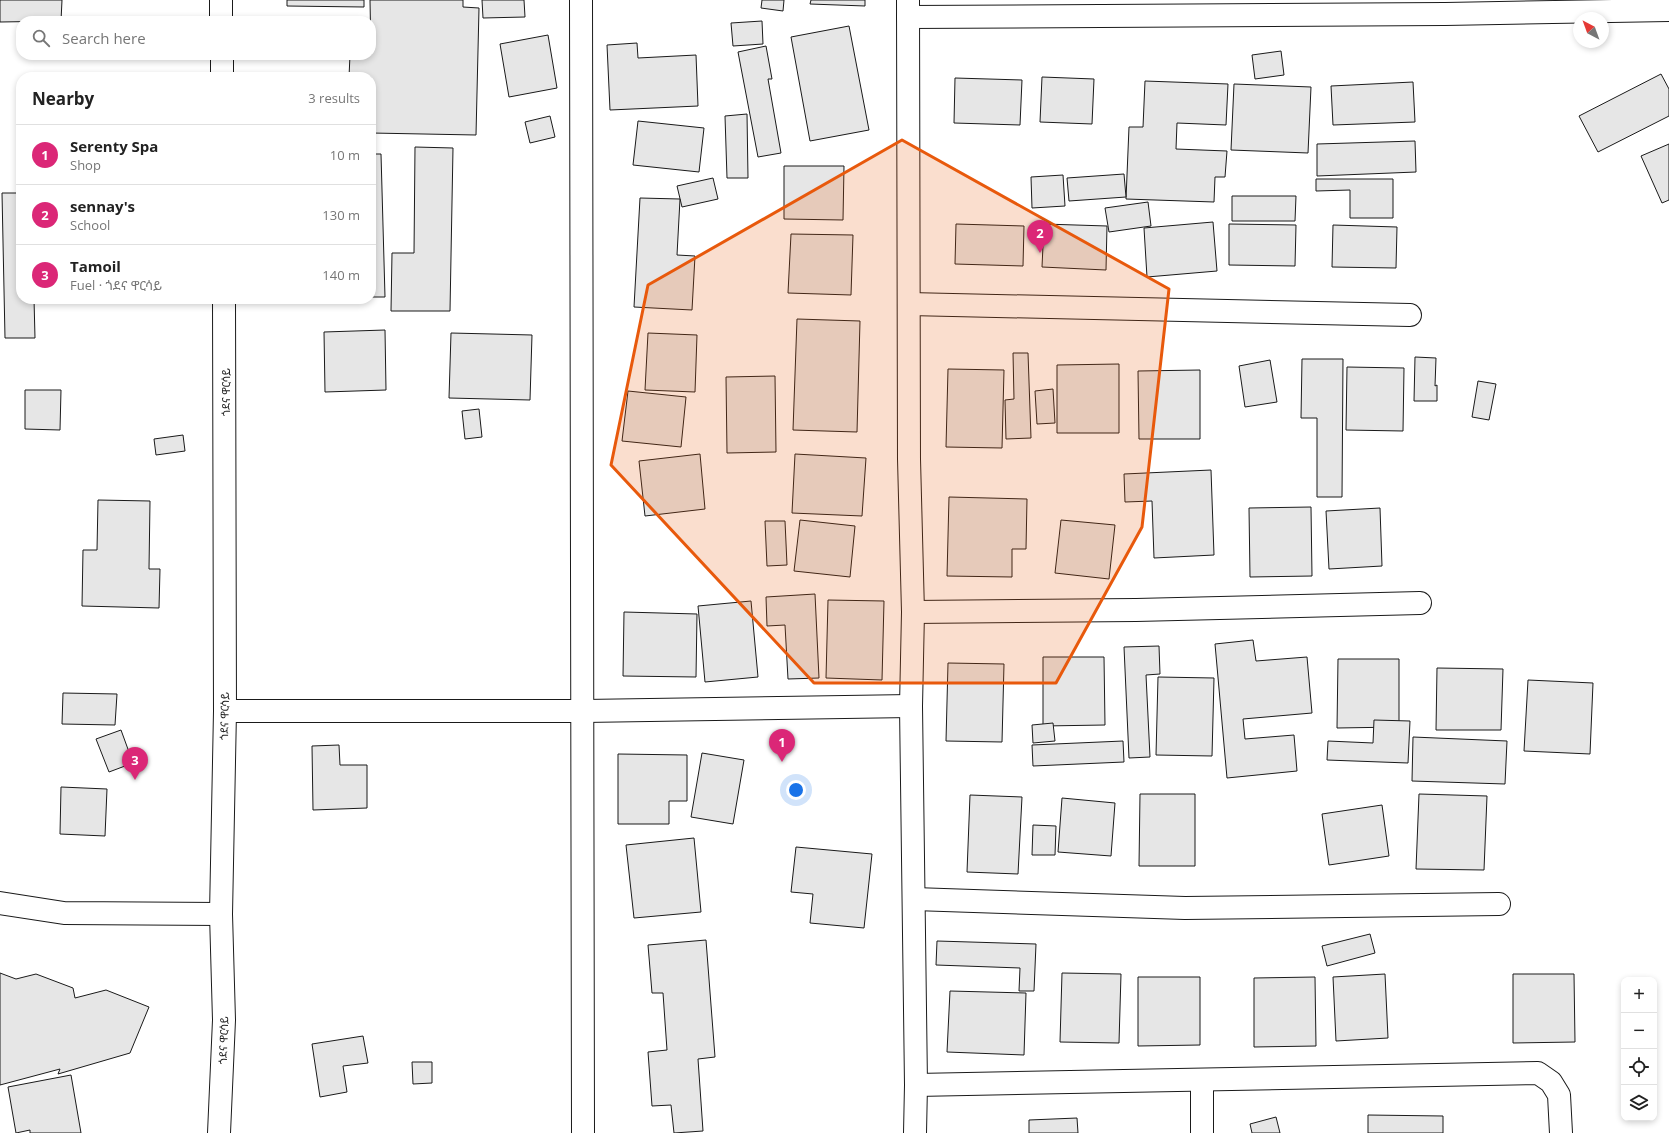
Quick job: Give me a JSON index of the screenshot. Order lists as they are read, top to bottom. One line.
{"streets":{"street":["ጎደና ዋርሳይ"]},"north":"top left","page":{"search":"Search here","heading":["Nearby","3 results"],"list":[{"mark":"1","name":"Serenty Spa","note":"Shop","value":"10 m"},{"mark":"2","name":"sennay's","note":"School","value":"130 m"},{"mark":"3","name":"Tamoil","note":"Fuel · ጎደና ዋርሳይ","value":"140 m"}],"pins":["2","1","3"],"map_buttons":["+","−"]}}
